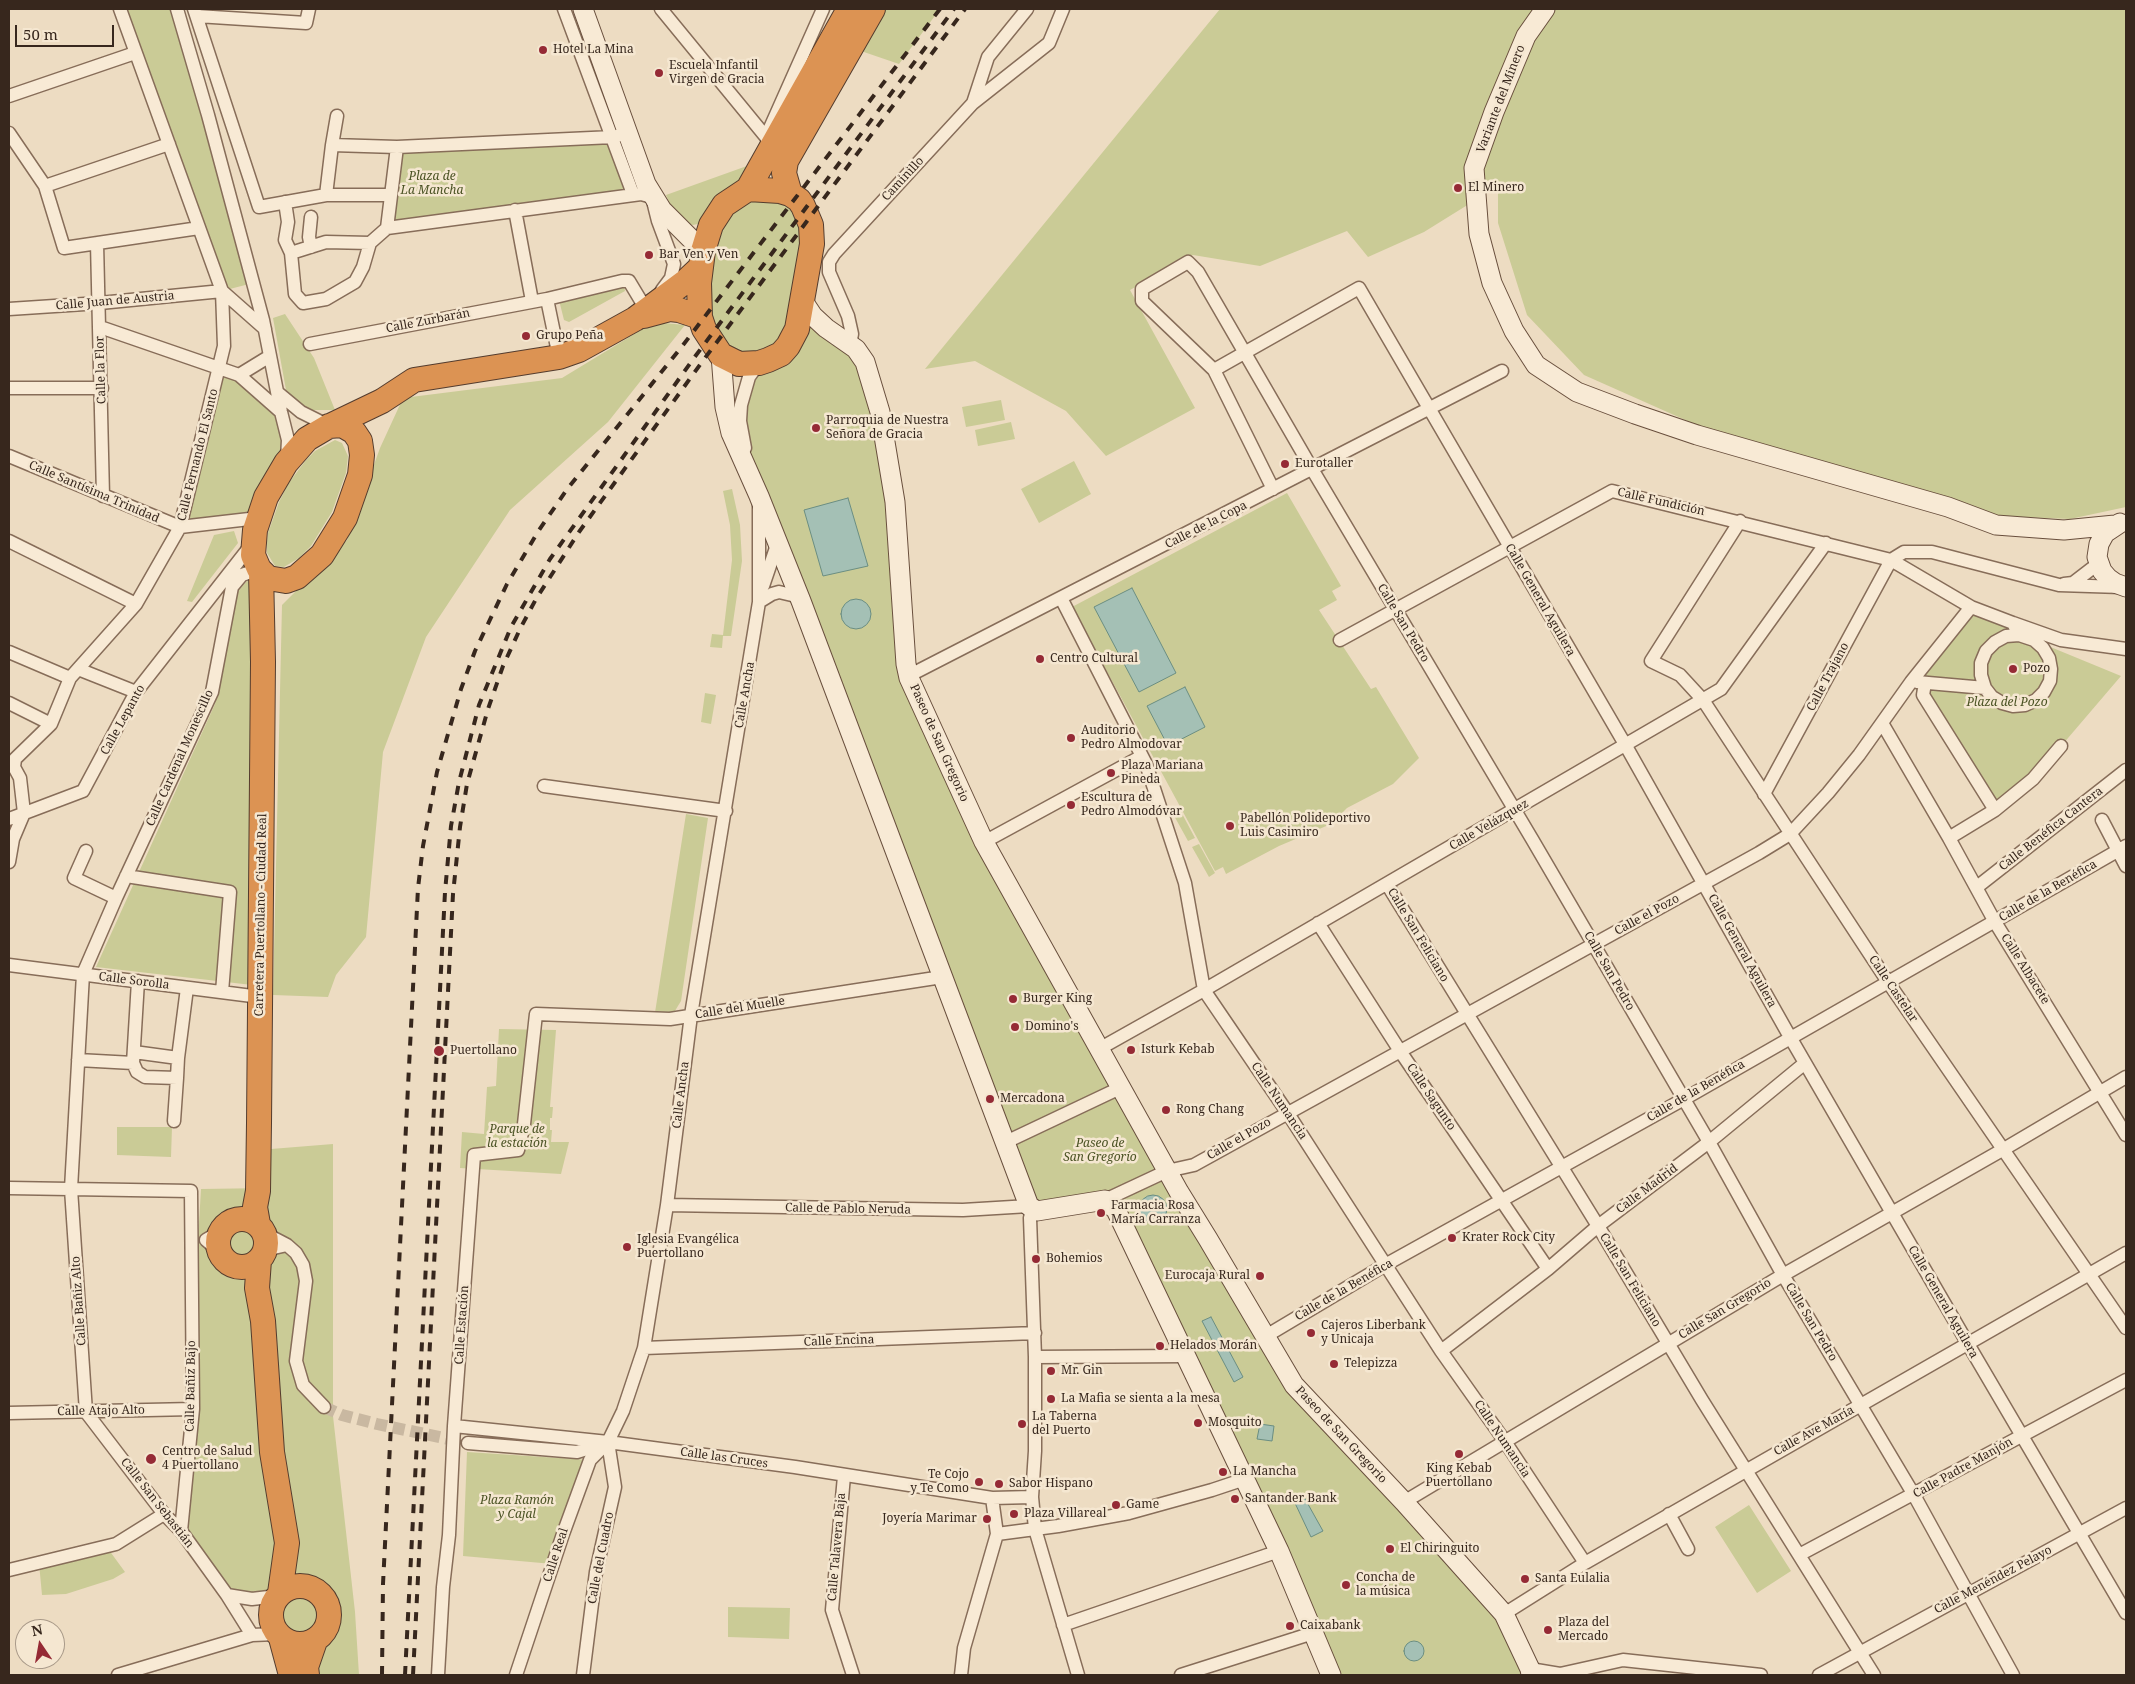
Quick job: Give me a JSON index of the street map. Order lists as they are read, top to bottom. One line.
{"streets":{"highway":["Carretera Puertollano - Ciudad Real"],"main road":["Variante del Minero","Paseo de San Gregorio"],"street":["Caminillo","Calle Juan de Austria","Calle Zurbarán","Calle la Flor","Calle Fernando El Santo","Calle Santísima Trinidad","Calle Fundición","Calle de la Copa","Calle General Aguilera","Calle San Pedro","Calle Trajano","Calle Ancha","Calle Lepanto","Calle Cardenal Monescillo","Calle Velázquez","Calle Benéfica Cantera","Calle de la Benéfica","Calle el Pozo","Calle San Feliciano","Calle Albacete","Calle Sorolla","Calle Castelar","Calle del Muelle","Calle Sagunto","Calle Numancia","Calle Madrid","Calle de Pablo Neruda","Calle Bañiz Alto","Calle San Gregorio","Calle Estación","Calle Encina","Calle Bañiz Bajo","Calle Atajo Alto","Calle Ave María","Calle las Cruces","Calle Padre Manjón","Calle San Sebastián","Calle Talavera Baja","Calle Real","Calle del Cuadro","Calle Menéndez Pelayo"]},"crossings":[["Caminillo","Paseo de San Gregorio"],["Calle Juan de Austria","Calle la Flor"],["Calle Juan de Austria","Calle Fernando El Santo"],["Calle la Flor","Calle Santísima Trinidad"],["Calle Fernando El Santo","Calle Santísima Trinidad"],["Calle Fernando El Santo","Calle Lepanto"],["Calle Fundición","Calle General Aguilera"],["Calle Fundición","Calle San Pedro"],["Calle Fundición","Calle Trajano"],["Calle Fundición","Calle Velázquez"],["Calle Fundición","Calle el Pozo"],["Calle Fundición","Calle Castelar"],["Calle de la Copa","Calle General Aguilera"],["Calle de la Copa","Calle San Pedro"],["Calle de la Copa","Paseo de San Gregorio"],["Calle de la Copa","Calle Numancia"],["Calle General Aguilera","Calle San Pedro"],["Calle General Aguilera","Calle Velázquez"],["Calle General Aguilera","Calle de la Benéfica"],["Calle General Aguilera","Calle el Pozo"],["Calle General Aguilera","Calle Madrid"],["Calle General Aguilera","Calle San Gregorio"],["Calle General Aguilera","Calle Ave María"],["Calle General Aguilera","Calle Padre Manjón"],["Calle General Aguilera","Calle Menéndez Pelayo"],["Calle San Pedro","Calle Velázquez"],["Calle San Pedro","Calle de la Benéfica"],["Calle San Pedro","Calle el Pozo"],["Calle San Pedro","Calle Madrid"],["Calle San Pedro","Calle San Gregorio"],["Calle San Pedro","Calle Ave María"],["Calle San Pedro","Calle Padre Manjón"],["Calle San Pedro","Calle Menéndez Pelayo"],["Calle Trajano","Calle Castelar"],["Calle Ancha","Calle del Muelle"],["Calle Ancha","Calle de Pablo Neruda"],["Calle Ancha","Calle Encina"],["Calle Ancha","Calle las Cruces"],["Calle Ancha","Calle Real"],["Calle Ancha","Calle del Cuadro"],["Calle Lepanto","Carretera Puertollano - Ciudad Real"],["Paseo de San Gregorio","Calle Velázquez"],["Paseo de San Gregorio","Calle de la Benéfica"],["Paseo de San Gregorio","Calle el Pozo"],["Paseo de San Gregorio","Calle San Gregorio"],["Paseo de San Gregorio","Calle Ave María"],["Calle Cardenal Monescillo","Carretera Puertollano - Ciudad Real"],["Calle Cardenal Monescillo","Calle Sorolla"],["Calle Cardenal Monescillo","Calle Bañiz Alto"],["Calle Cardenal Monescillo","Calle Bañiz Bajo"],["Calle Velázquez","Calle San Feliciano"],["Calle Velázquez","Calle Castelar"],["Calle Velázquez","Calle Sagunto"],["Calle Velázquez","Calle Numancia"],["Calle Benéfica Cantera","Calle Albacete"],["Calle de la Benéfica","Calle San Feliciano"],["Calle de la Benéfica","Calle Albacete"],["Calle de la Benéfica","Calle Castelar"],["Calle de la Benéfica","Calle Sagunto"],["Calle de la Benéfica","Calle Numancia"],["Carretera Puertollano - Ciudad Real","Calle Sorolla"],["Calle el Pozo","Calle San Feliciano"],["Calle el Pozo","Calle Albacete"],["Calle el Pozo","Calle Castelar"],["Calle el Pozo","Calle Sagunto"],["Calle el Pozo","Calle Numancia"],["Calle San Feliciano","Calle Madrid"],["Calle San Feliciano","Calle San Gregorio"],["Calle San Feliciano","Calle Ave María"],["Calle San Feliciano","Calle Padre Manjón"],["Calle San Feliciano","Calle Menéndez Pelayo"],["Calle Albacete","Calle San Gregorio"],["Calle Castelar","Calle San Gregorio"],["Calle Castelar","Calle Ave María"],["Calle del Muelle","Calle Estación"],["Calle Sagunto","Calle Madrid"],["Calle Numancia","Calle Madrid"],["Calle Numancia","Calle San Gregorio"],["Calle Numancia","Calle Ave María"],["Calle Bañiz Alto","Calle Bañiz Bajo"],["Calle Bañiz Alto","Calle Atajo Alto"],["Calle Bañiz Alto","Calle San Sebastián"],["Calle Estación","Calle las Cruces"],["Calle Bañiz Bajo","Calle Atajo Alto"],["Calle Bañiz Bajo","Calle San Sebastián"],["Calle Atajo Alto","Calle San Sebastián"],["Calle las Cruces","Calle Talavera Baja"],["Calle las Cruces","Calle Real"],["Calle las Cruces","Calle del Cuadro"],["Calle Real","Calle del Cuadro"]],"parks":["Plaza de La Mancha","Plaza del Pozo","Parque de la estación","Paseo de San Gregorío","Plaza Ramón y Cajal"],"places":["Hotel La Mina","Escuela Infantil Virgen de Gracia","El Minero","Bar Ven y Ven","Grupo Peña","Parroquia de Nuestra Señora de Gracia","Eurotaller","Centro Cultural","Pozo","Auditorio Pedro Almodovar","Plaza Mariana Pineda","Escultura de Pedro Almodóvar","Pabellón Polideportivo Luis Casimiro","Burger King","Domino's","Isturk Kebab","Puertollano","Mercadona","Rong Chang","Farmacia Rosa María Carranza","Krater Rock City","Iglesia Evangélica Puertollano","Bohemios","Eurocaja Rural","Cajeros Liberbank y Unicaja","Helados Morán","Telepizza","Mr. Gin","La Mafia se sienta a la mesa","Mosquito","La Taberna del Puerto","King Kebab Puertollano","Centro de Salud 4 Puertollano","La Mancha","Te Cojo y Te Como","Sabor Hispano","Santander Bank","Game","Plaza Villareal","Joyería Marimar","El Chiringuito","Santa Eulalia","Concha de la música","Caixabank","Plaza del Mercado"],"scale_bar":"50 m","north":"top"}
